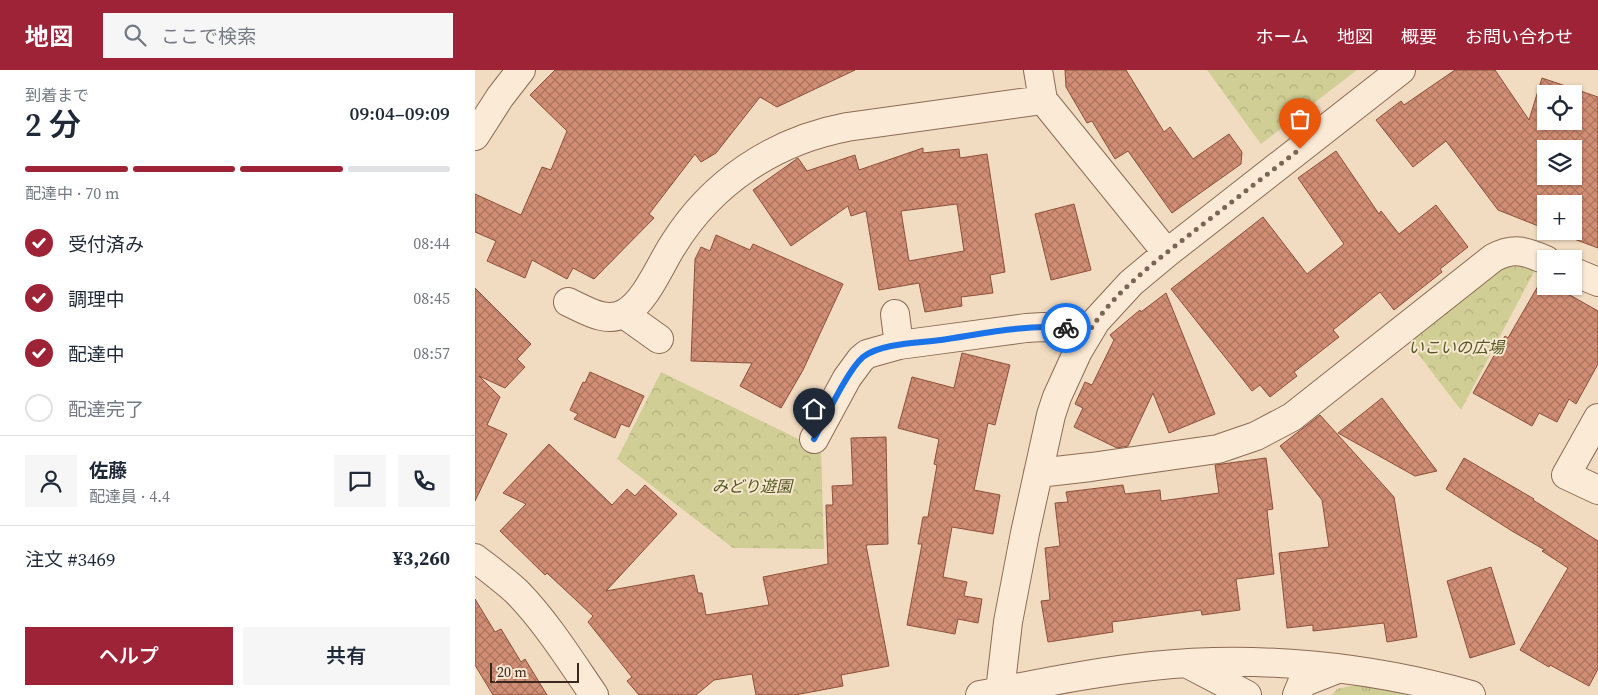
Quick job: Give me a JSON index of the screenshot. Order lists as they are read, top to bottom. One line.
{"parks":["いこいの広場","みどり遊園"],"scale_bar":"20 m","page":{"header":"地図","search":"ここで検索","nav":["ホーム","地図","概要","お問い合わせ"],"heading":["2 分","到着まで","09:04–09:09"],"panel":["佐藤","配達員 · 4.4","注文 #3469","¥3,260"],"map_buttons":["+","−"],"bar":"配達中 · 70 m","list":[["受付済み","08:44"],["調理中","08:45"],["配達中","08:57"],"配達完了"],"buttons":["ヘルプ","共有"],"scale":"20 m"}}
